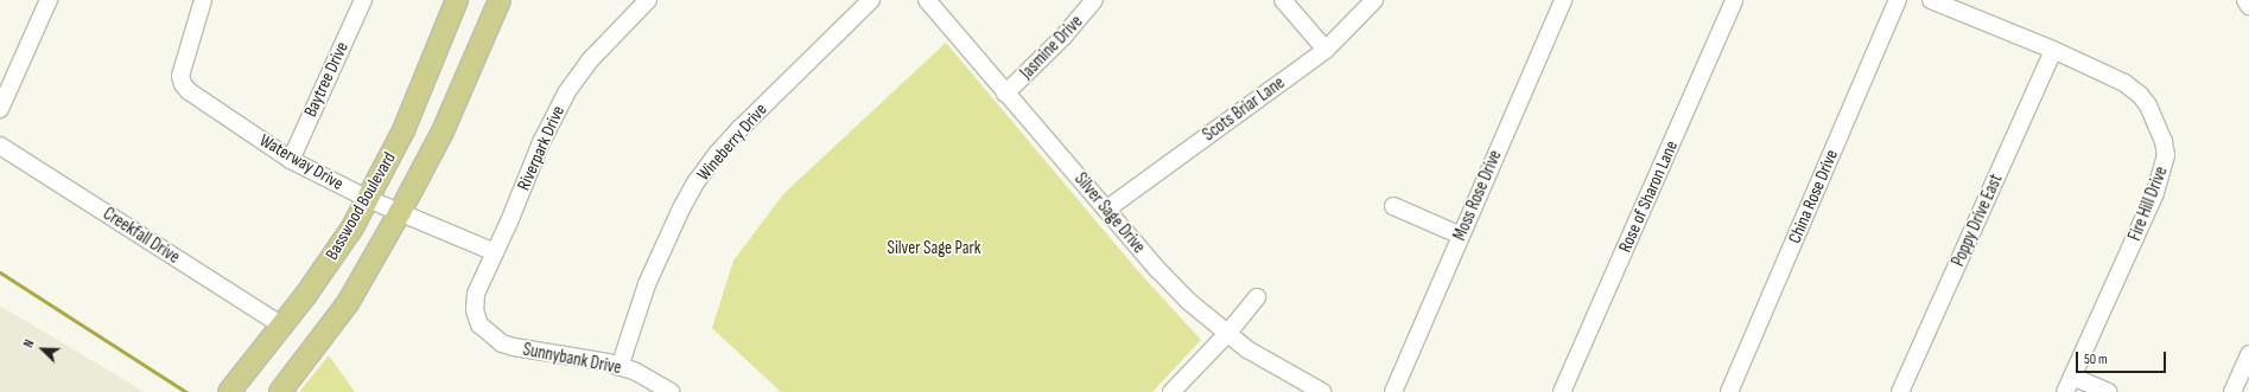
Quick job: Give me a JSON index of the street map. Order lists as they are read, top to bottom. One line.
{"streets":{"main road":["Basswood Boulevard"],"street":["Jasmine Drive","Baytree Drive","Scots Briar Lane","Wineberry Drive","Riverpark Drive","Waterway Drive","Moss Rose Drive","Rose of Sharon Lane","China Rose Drive","Fire Hill Drive","Silver Sage Drive","Poppy Drive East","Creekfall Drive","Sunnybank Drive"]},"crossings":[["Jasmine Drive","Silver Sage Drive"],["Baytree Drive","Waterway Drive"],["Scots Briar Lane","Silver Sage Drive"],["Wineberry Drive","Sunnybank Drive"],["Riverpark Drive","Waterway Drive"],["Riverpark Drive","Sunnybank Drive"],["Waterway Drive","Basswood Boulevard"],["Fire Hill Drive","Poppy Drive East"],["Basswood Boulevard","Creekfall Drive"]],"parks":["Silver Sage Park"],"scale_bar":"50 m","north":"top left"}
